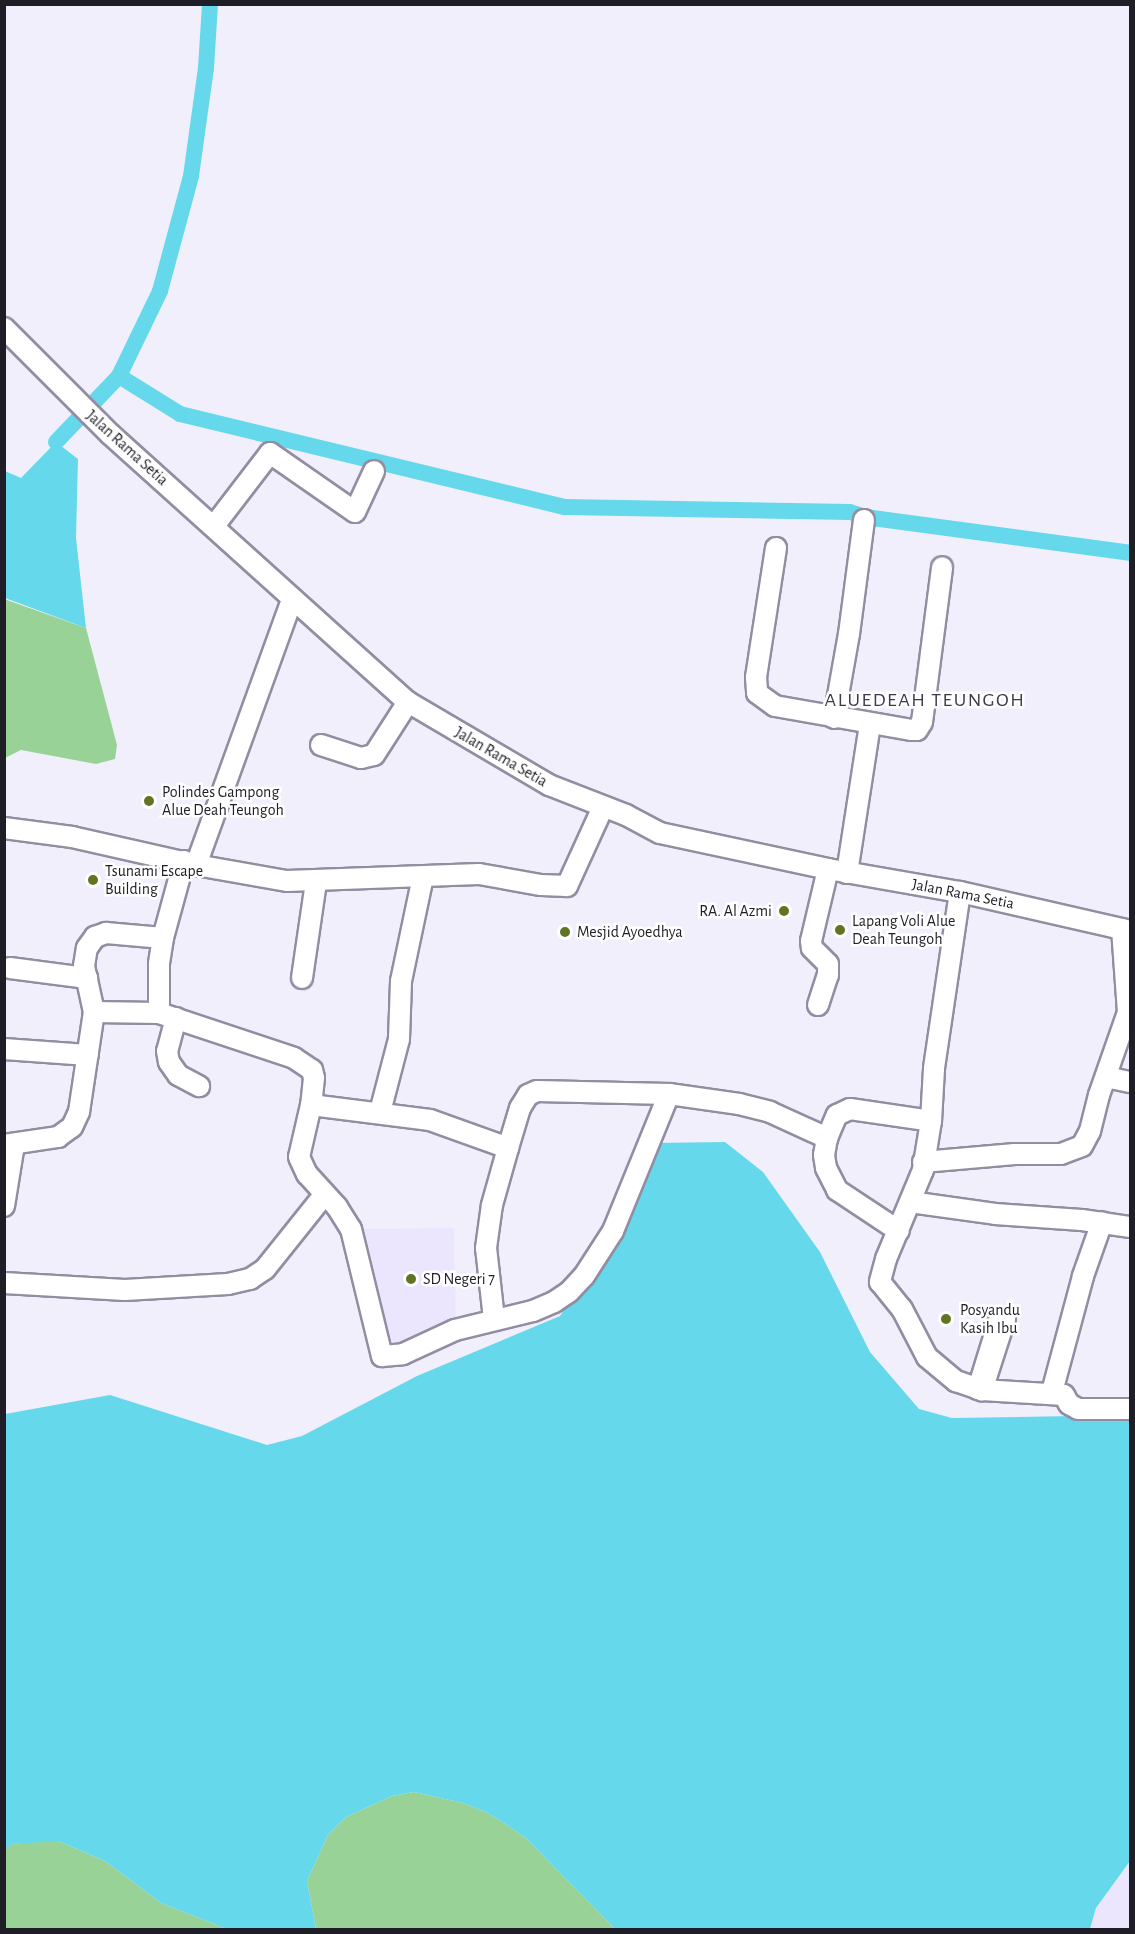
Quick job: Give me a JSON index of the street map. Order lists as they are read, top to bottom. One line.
{"streets":{"street":["Jalan Rama Setia"]},"districts":["ALUEDEAH TEUNGOH"],"places":["Polindes Gampong Alue Deah Teungoh","Tsunami Escape Building","RA. Al Azmi","Lapang Voli Alue Deah Teungoh","Mesjid Ayoedhya","SD Negeri 7","Posyandu Kasih Ibu"]}
